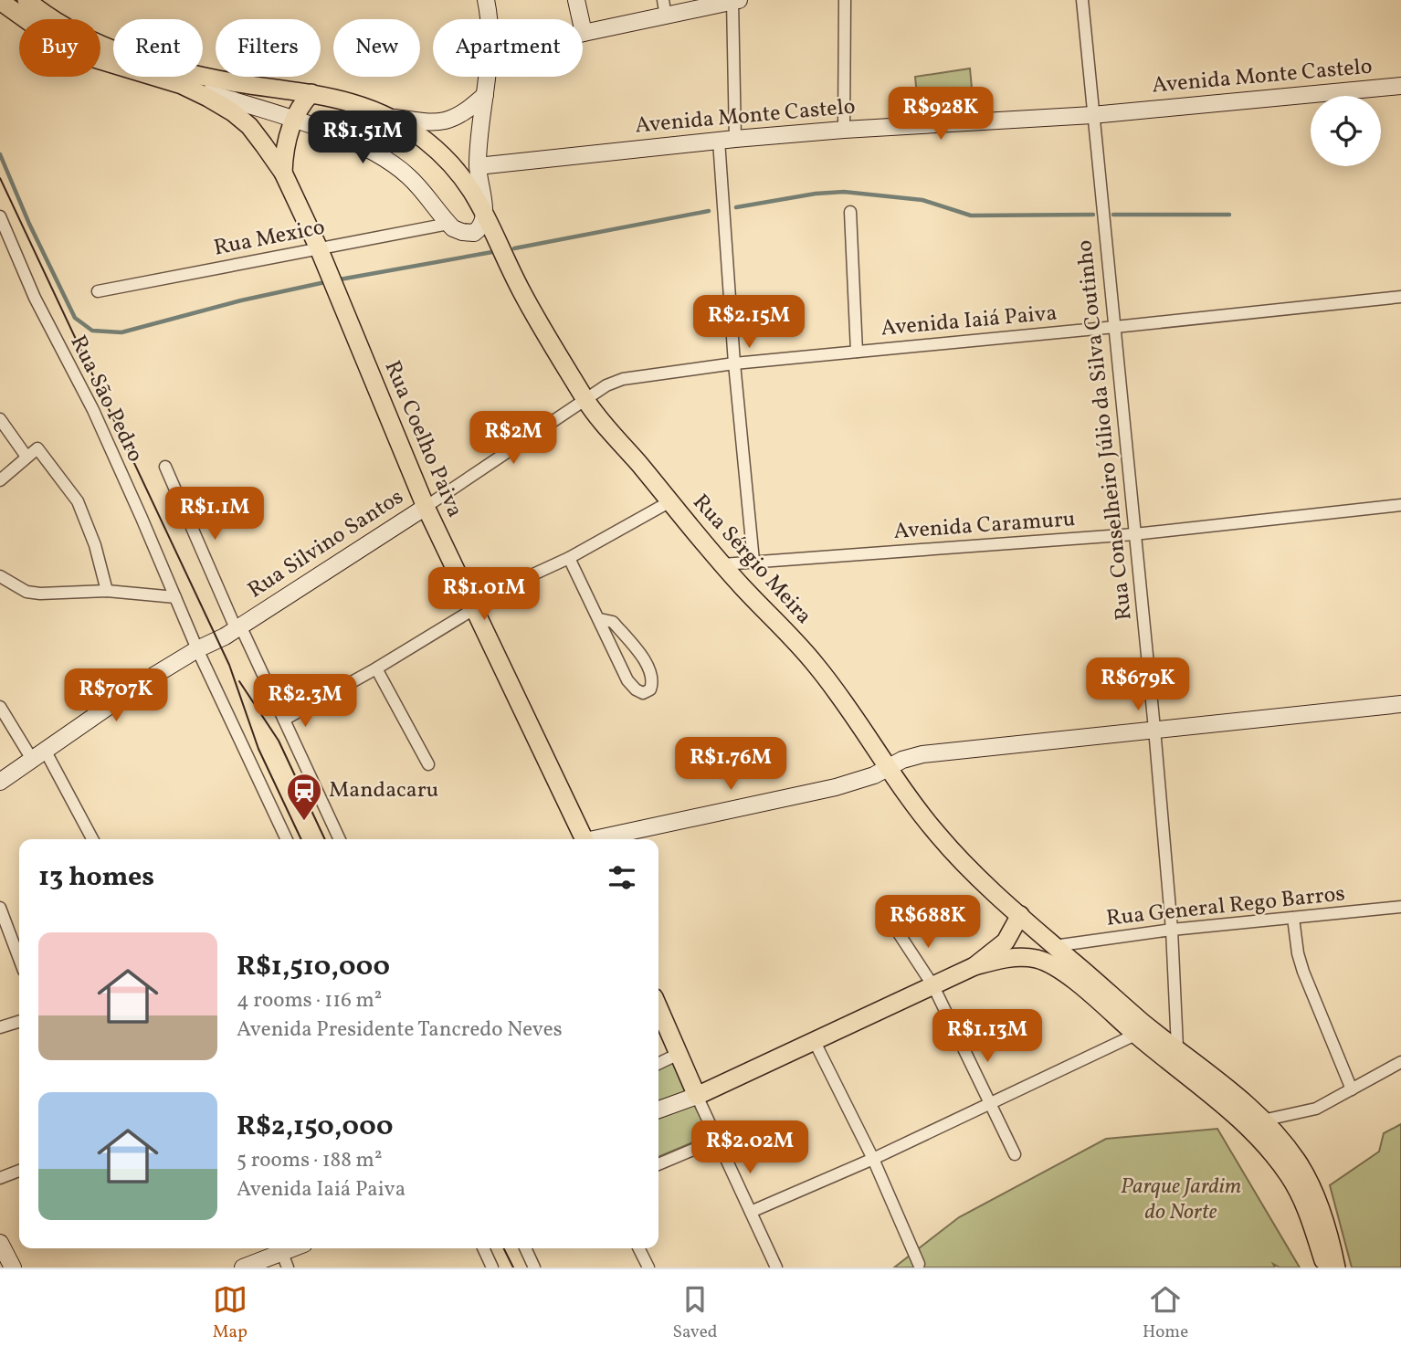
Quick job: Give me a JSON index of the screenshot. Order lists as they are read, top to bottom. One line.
{"streets":{"main road":["Rua Coelho Paiva","Rua Sérgio Meira"],"street":["Avenida Monte Castelo","Rua Mexico","Avenida Iaiá Paiva","Rua São Pedro","Rua Conselheiro Júlio da Silva Coutinho","Avenida Caramuru","Rua Silvino Santos","Rua General Rego Barros"]},"crossings":[["Avenida Monte Castelo","Rua Conselheiro Júlio da Silva Coutinho"],["Rua Mexico","Rua Coelho Paiva"],["Avenida Iaiá Paiva","Rua Conselheiro Júlio da Silva Coutinho"],["Avenida Iaiá Paiva","Rua Silvino Santos"],["Avenida Iaiá Paiva","Rua Sérgio Meira"],["Rua São Pedro","Rua Silvino Santos"],["Rua Conselheiro Júlio da Silva Coutinho","Avenida Caramuru"],["Rua Conselheiro Júlio da Silva Coutinho","Rua Sérgio Meira"],["Rua Conselheiro Júlio da Silva Coutinho","Rua General Rego Barros"],["Rua Coelho Paiva","Rua Silvino Santos"],["Avenida Caramuru","Rua Sérgio Meira"],["Rua Silvino Santos","Rua Sérgio Meira"],["Rua Sérgio Meira","Rua General Rego Barros"]],"parks":["Parque Jardim do Norte"],"places":{"station":["Mandacaru"]},"page":{"chip":["Buy","Rent","Filters","New","Apartment"],"price":["R$928K","R$1.51M","R$2.15M","R$2M","R$1.1M","R$1.01M","R$679K","R$707K","R$2.3M","R$1.76M","R$688K","R$1.13M","R$2.02M"],"heading":"13 homes","list":[{"name":"R$1,510,000","note":"4 rooms · 116 m² · Avenida Presidente Tancredo Neves"},{"name":"R$2,150,000","note":"5 rooms · 188 m² · Avenida Iaiá Paiva"}],"tabs":["Map","Saved","Home"]}}
